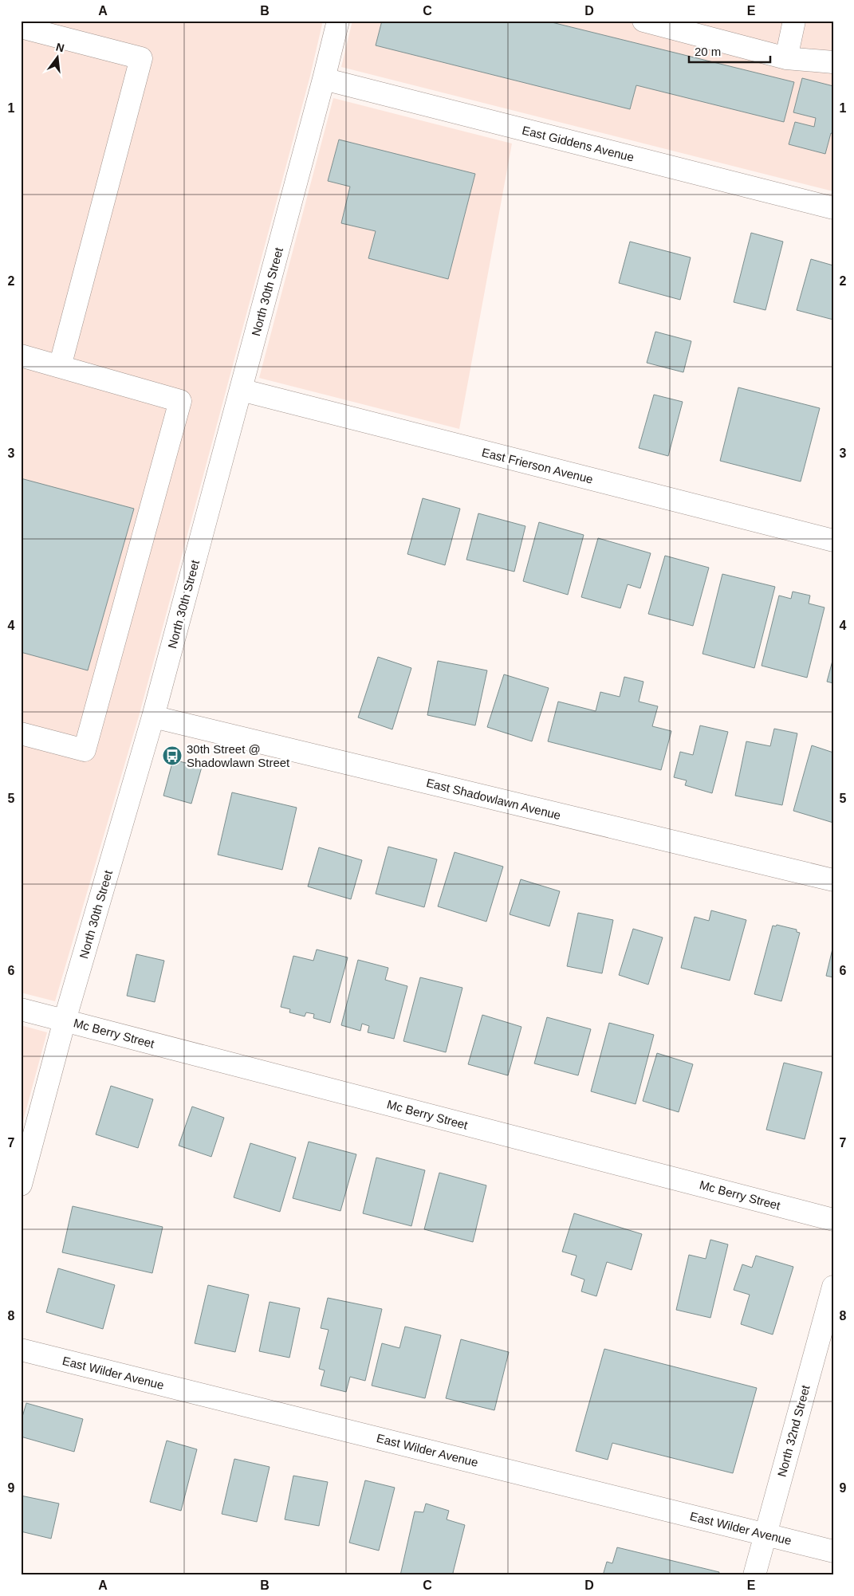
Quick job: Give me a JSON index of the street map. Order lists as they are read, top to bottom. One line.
{"streets":{"street":["East Giddens Avenue","North 30th Street","East Frierson Avenue","East Shadowlawn Avenue","Mc Berry Street","East Wilder Avenue","North 32nd Street"]},"crossings":[["East Giddens Avenue","North 30th Street"],["North 30th Street","East Frierson Avenue"],["North 30th Street","East Shadowlawn Avenue"],["North 30th Street","Mc Berry Street"],["East Wilder Avenue","North 32nd Street"]],"places":{"bus stop":["30th Street @ Shadowlawn Street"]},"scale_bar":"20 m","north":"top","grid":{"columns":["A","B","C","D","E"],"rows":["1","2","3","4","5","6","7","8","9"]}}
